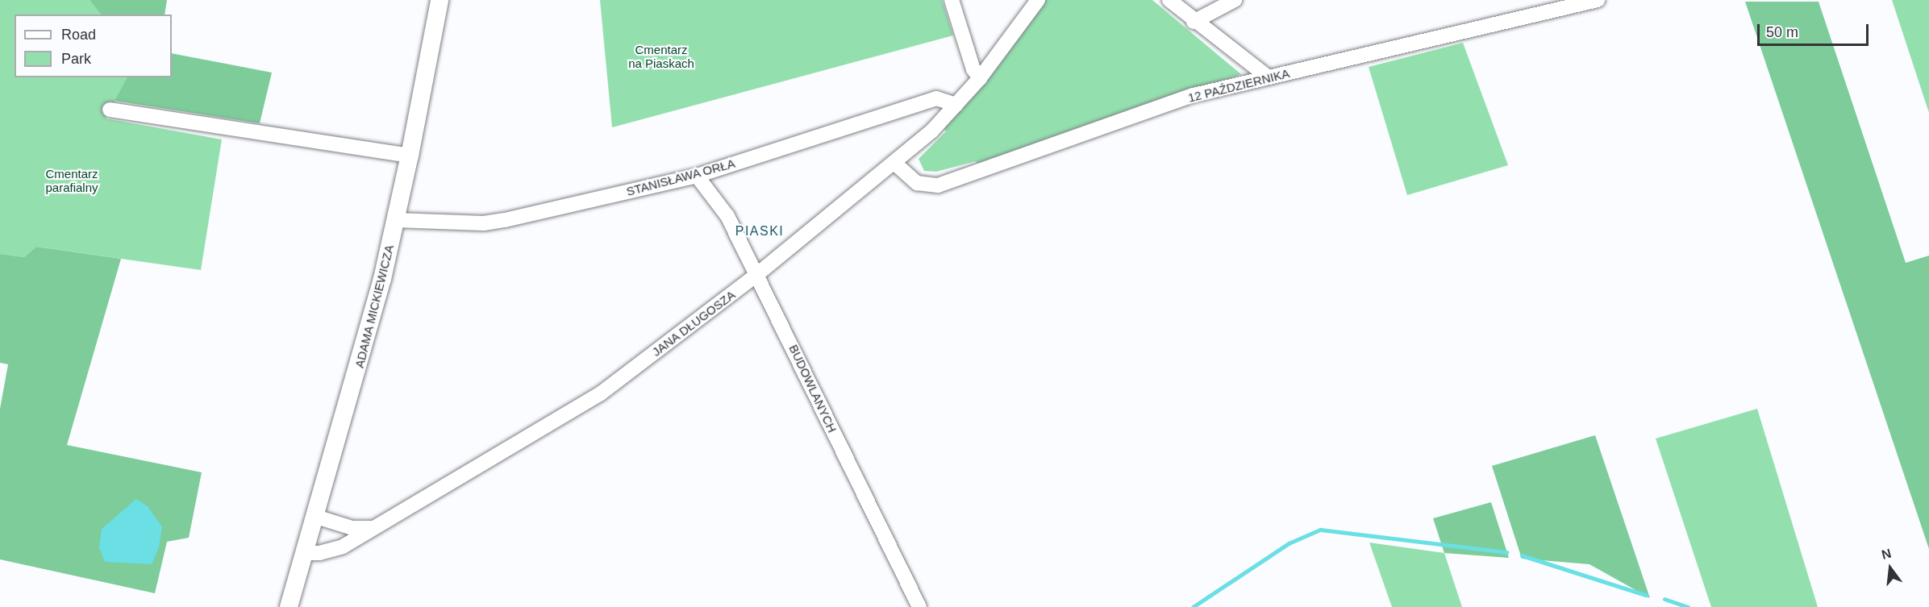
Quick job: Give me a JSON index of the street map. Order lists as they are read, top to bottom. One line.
{"streets":{"street":["12 PAŹDZIERNIKA","STANISŁAWA ORŁA","ADAMA MICKIEWICZA","JANA DŁUGOSZA","BUDOWLANYCH"]},"crossings":[["12 PAŹDZIERNIKA","JANA DŁUGOSZA"],["STANISŁAWA ORŁA","ADAMA MICKIEWICZA"],["STANISŁAWA ORŁA","JANA DŁUGOSZA"],["STANISŁAWA ORŁA","BUDOWLANYCH"],["ADAMA MICKIEWICZA","JANA DŁUGOSZA"],["JANA DŁUGOSZA","BUDOWLANYCH"]],"districts":["PIASKI"],"parks":["Cmentarz na Piaskach","Cmentarz parafialny"],"legend":["Road","Park"],"scale_bar":"50 m","north":"top"}
